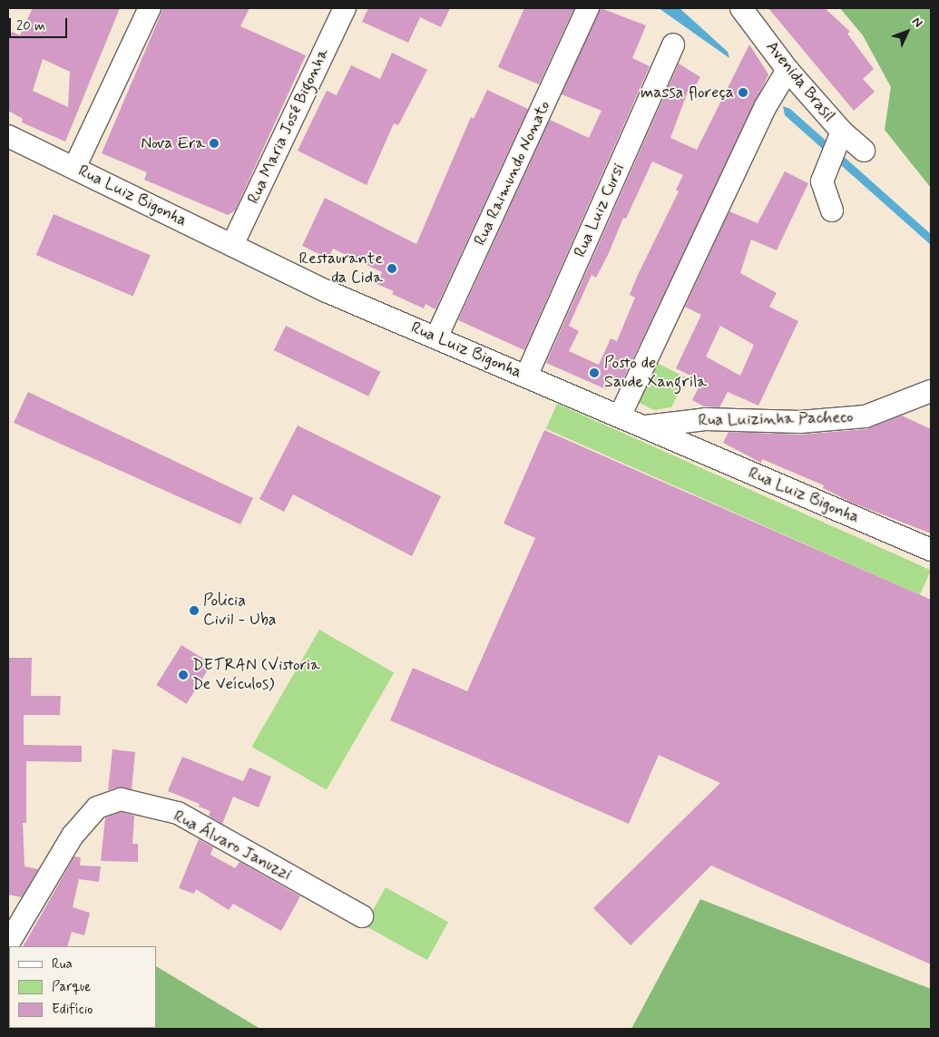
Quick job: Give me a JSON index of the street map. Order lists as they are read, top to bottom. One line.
{"streets":{"street":["Avenida Brasil","Rua Maria José Bigonha","Rua Raimundo Nonato","Rua Luiz Bigonha","Rua Luiz Cursi","Rua Luizinha Pacheco","Rua Álvaro Januzzi"]},"crossings":[["Rua Maria José Bigonha","Rua Luiz Bigonha"],["Rua Raimundo Nonato","Rua Luiz Bigonha"],["Rua Luiz Bigonha","Rua Luiz Cursi"],["Rua Luiz Bigonha","Rua Luizinha Pacheco"]],"places":["massa floreça","Nova Era","Restaurante da Cida","Posto de Saude Xangrila","Policia Civil - Uba","DETRAN (Vistoria De Veículos)"],"legend":["Rua","Parque","Edifício"],"scale_bar":"20 m","north":"top right"}
